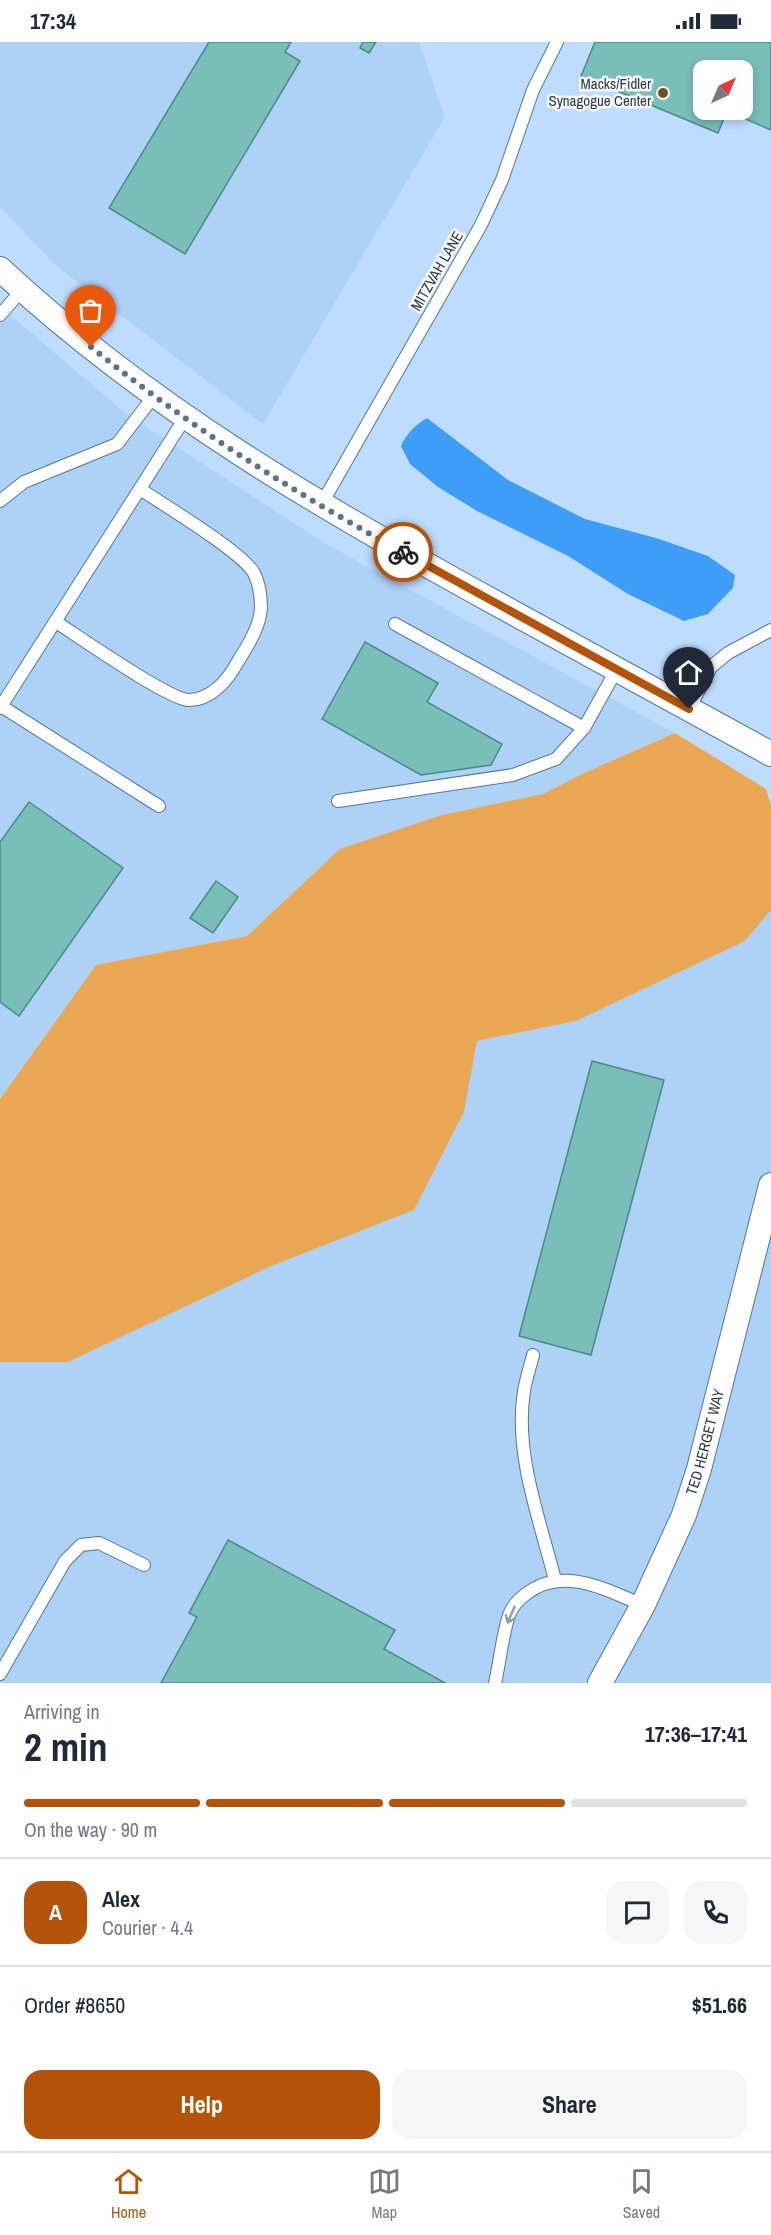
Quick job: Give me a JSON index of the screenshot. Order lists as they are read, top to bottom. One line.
{"streets":{"street":["TED HERGET WAY"],"lane":["MITZVAH LANE"]},"places":["Macks/Fidler Synagogue Center"],"north":"top right","page":{"status":"17:34","heading":["2 min","Arriving in","17:36–17:41"],"panel":["Alex","Courier · 4.4","Order #8650","$51.66"],"bar":"On the way · 90 m","round":"A","buttons":["Help","Share"],"tabs":["Home","Map","Saved"]}}
